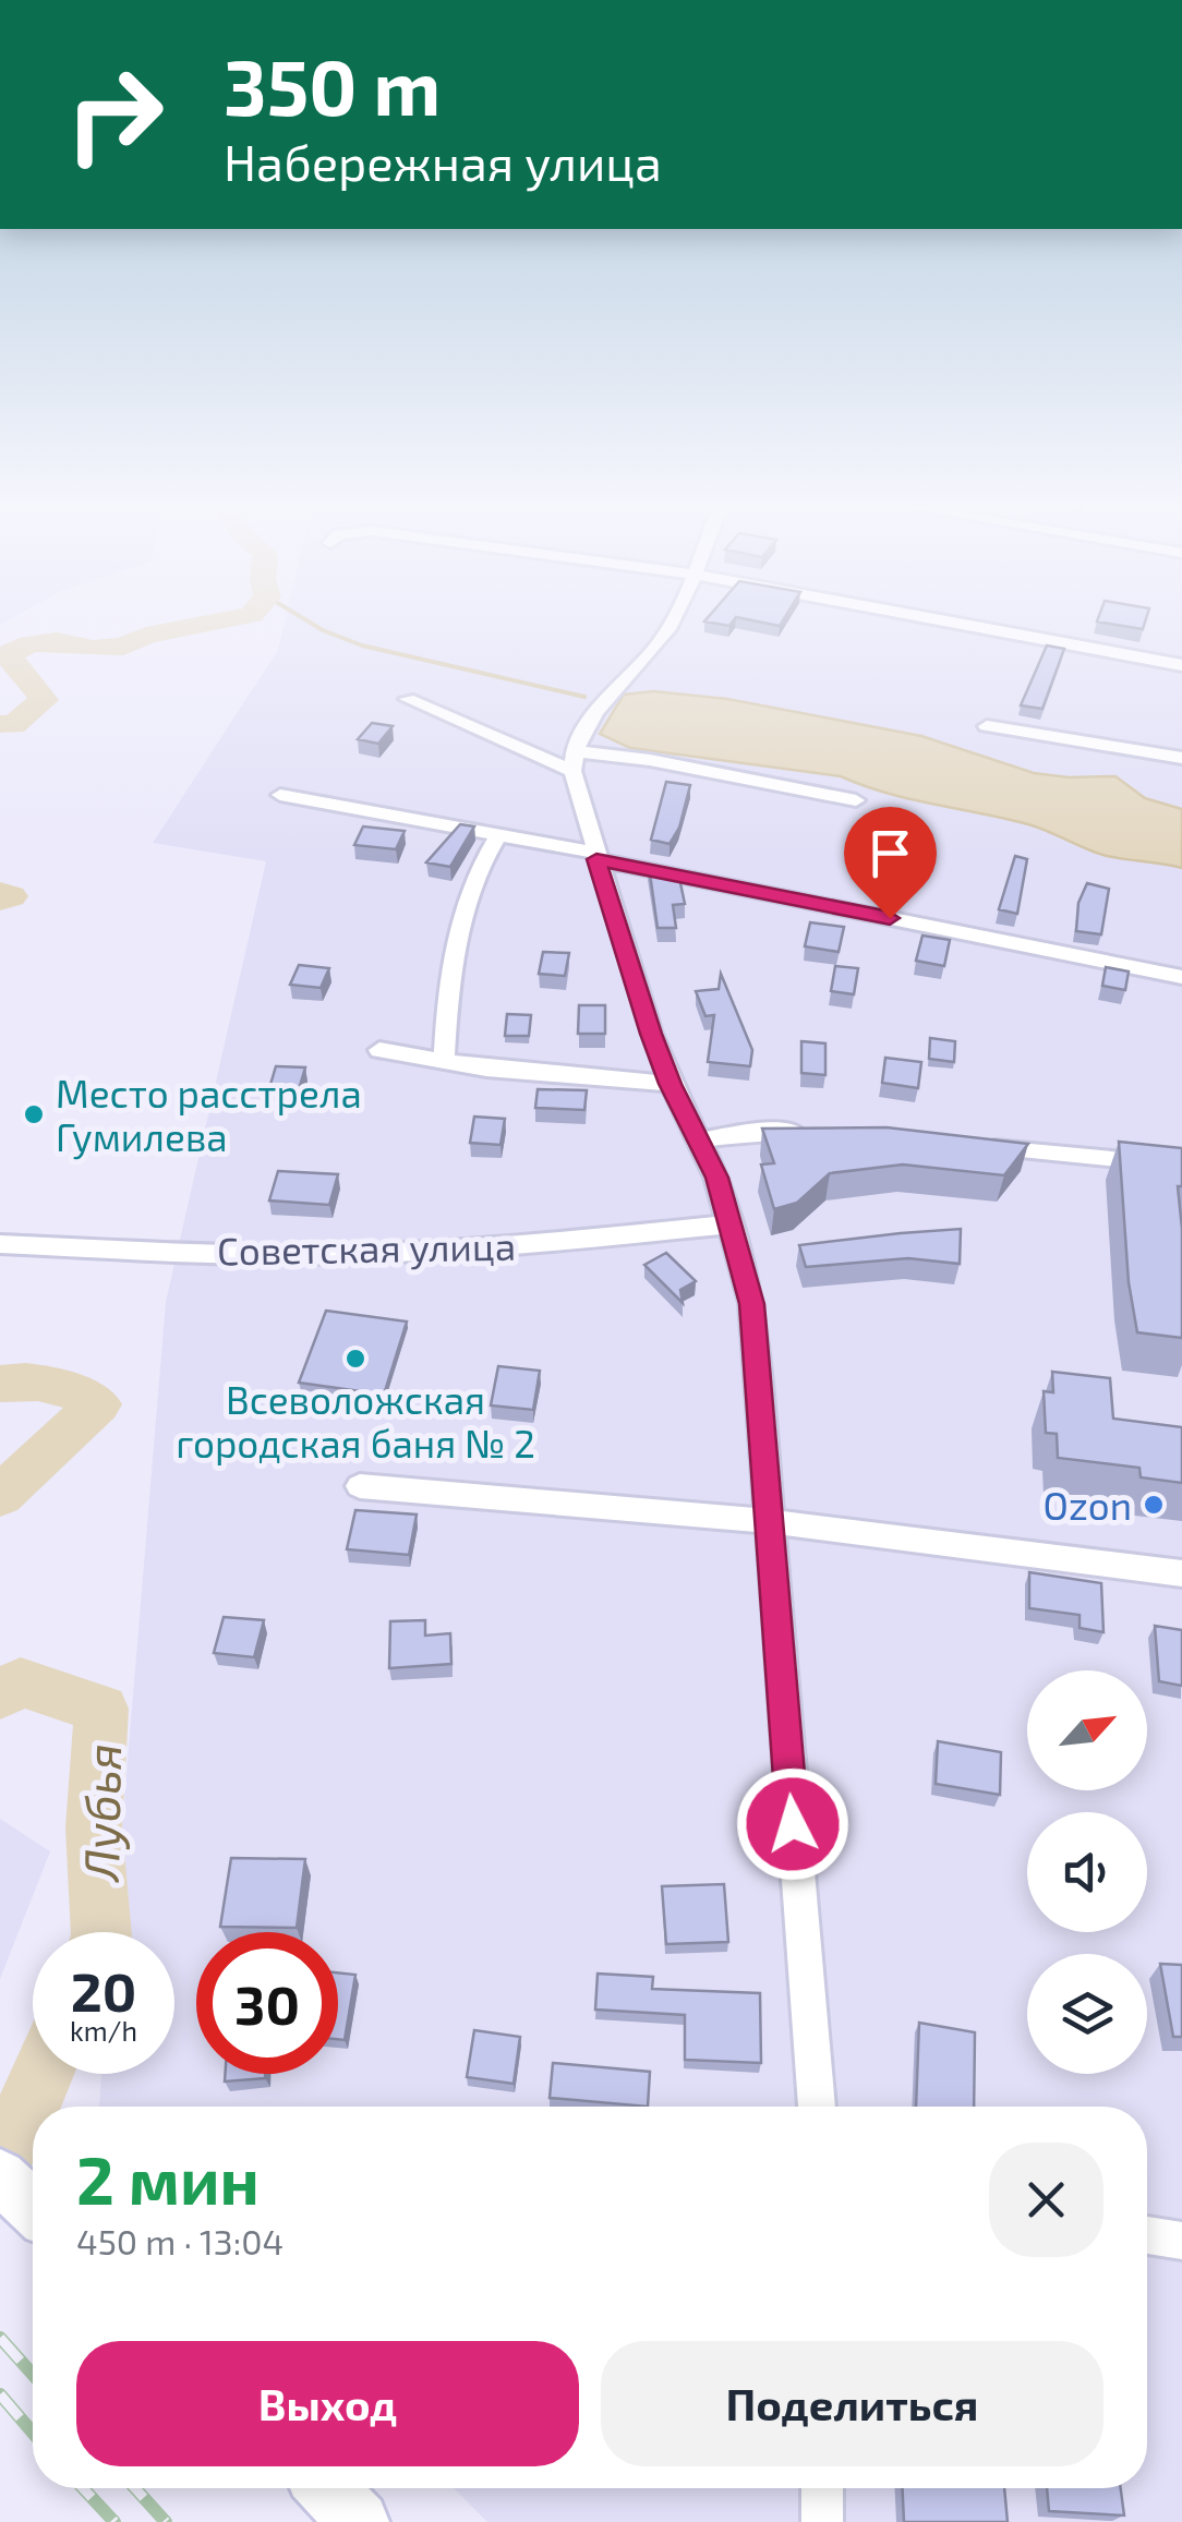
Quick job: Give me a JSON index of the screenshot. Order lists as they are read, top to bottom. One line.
{"streets":{"street":["Советская улица"]},"water":["Лубья"],"places":["Место расстрела Гумилева","Всеволожская городская баня № 2","Ozon"],"north":"top right","page":{"turn":["350 m","Набережная улица"],"speed":"20 km/h","limit":"30","heading":["2 мин","450 m · 13:04"],"buttons":["Выход","Поделиться"]}}
